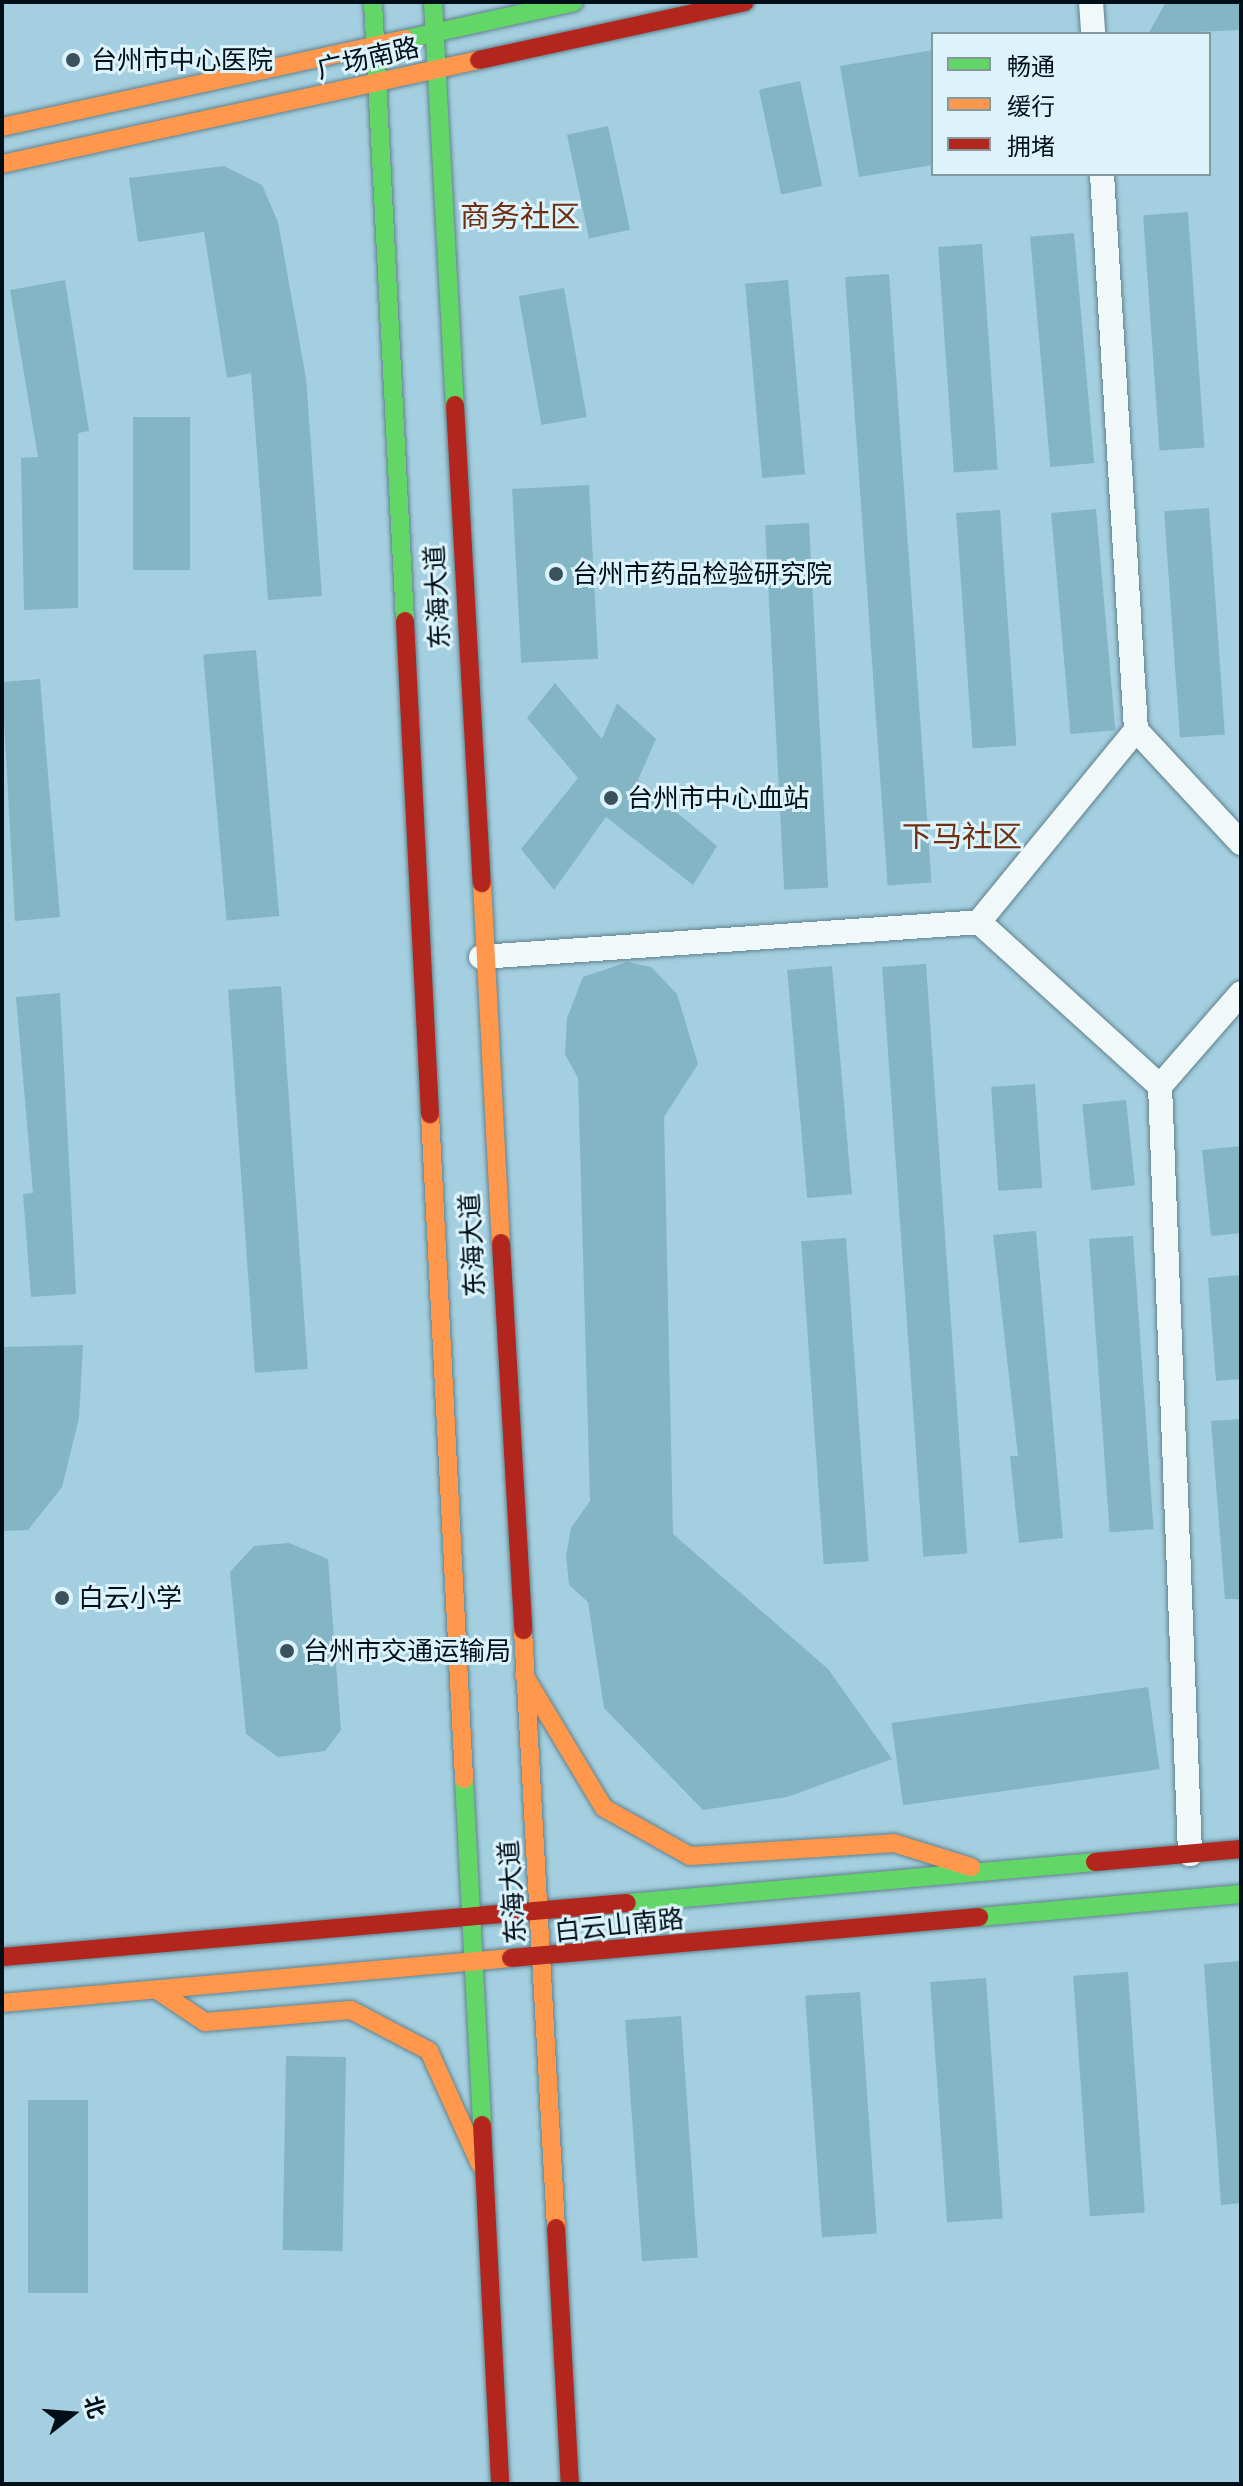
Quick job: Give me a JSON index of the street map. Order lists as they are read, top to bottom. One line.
{"streets":{"main road":["广场南路","东海大道","白云山南路"]},"crossings":[["广场南路","东海大道"],["东海大道","白云山南路"]],"districts":["商务社区","下马社区"],"places":["台州市中心医院","台州市药品检验研究院","台州市中心血站","白云小学","台州市交通运输局"],"legend":["畅通","缓行","拥堵"],"north":"right"}
